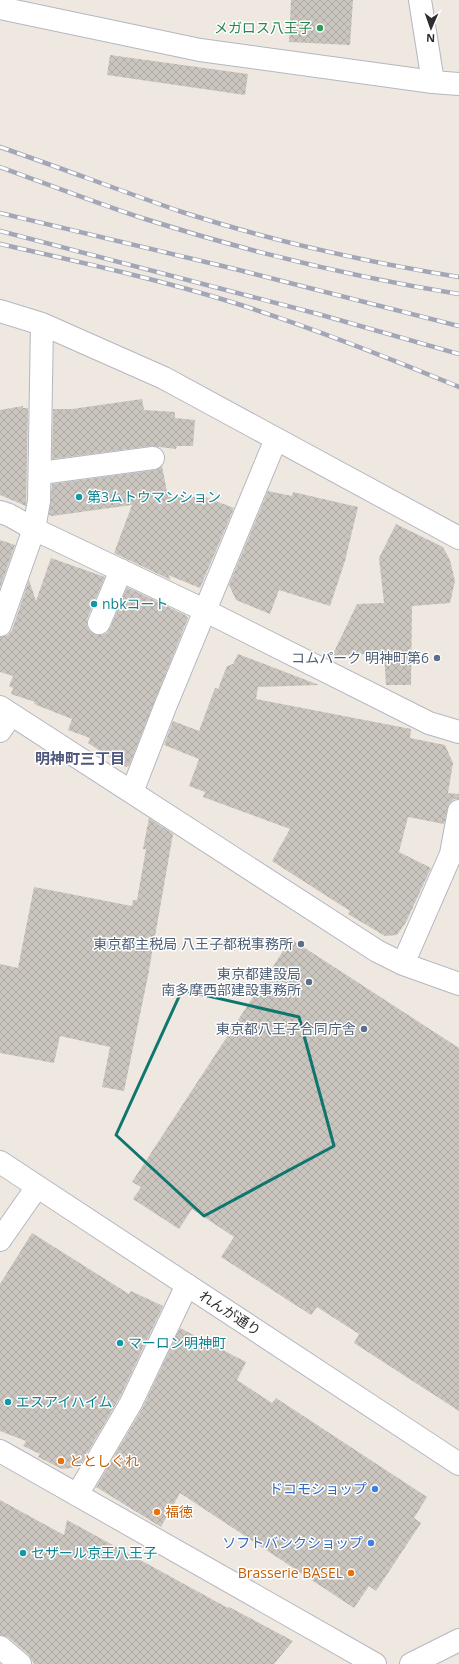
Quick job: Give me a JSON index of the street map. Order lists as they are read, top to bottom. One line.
{"streets":{"street":["れんが通り"]},"districts":["明神町三丁目"],"places":["メガロス八王子","第3ムトウマンション","nbkコート","コムパーク 明神町第6","東京都主税局 八王子都税事務所","東京都建設局 南多摩西部建設事務所","東京都八王子合同庁舎","マーロン明神町","エスアイハイム","ととしぐれ","ドコモショップ","福徳","ソフトバンクショップ","セザール京王八王子","Brasserie BASEL"],"north":"bottom"}
